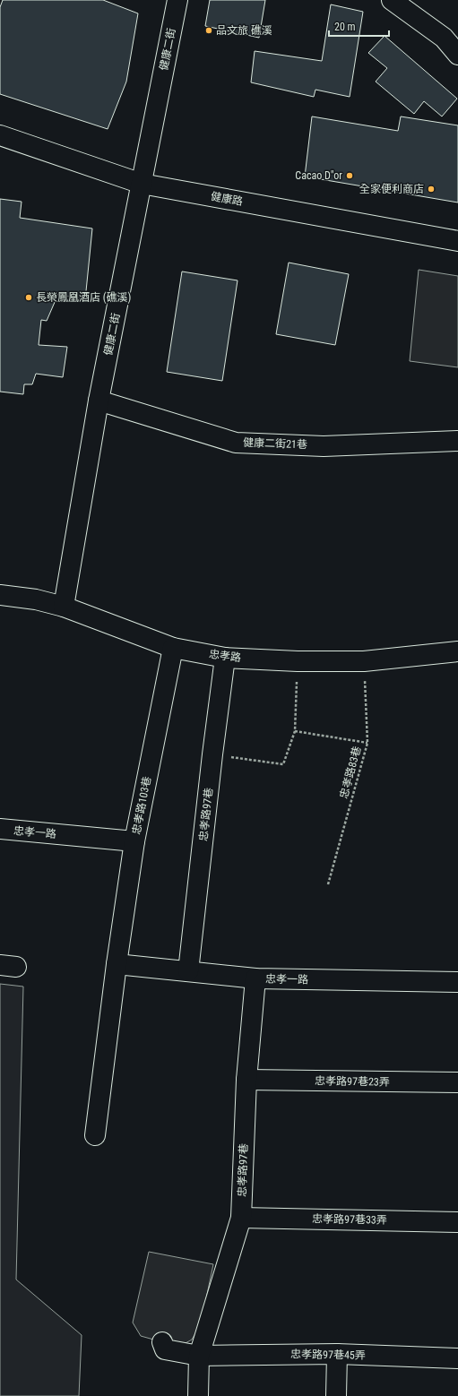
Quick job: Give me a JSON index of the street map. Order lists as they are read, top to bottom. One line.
{"streets":{"street":["健康二街","健康路","健康二街21巷","忠孝路","忠孝路103巷","忠孝路97巷","忠孝一路","忠孝路97巷23弄","忠孝路97巷33弄","忠孝路97巷45弄"],"path":["忠孝路83巷"]},"crossings":[["健康二街","健康路"],["健康二街","健康二街21巷"],["健康二街","忠孝路"],["忠孝路","忠孝路83巷"],["忠孝路","忠孝路103巷"],["忠孝路","忠孝路97巷"],["忠孝路103巷","忠孝一路"],["忠孝路97巷","忠孝一路"],["忠孝路97巷","忠孝路97巷23弄"],["忠孝路97巷","忠孝路97巷33弄"],["忠孝路97巷","忠孝路97巷45弄"]],"places":["品文旅 礁溪","Cacao D\"or","全家便利商店","長榮鳳凰酒店 (礁溪)"],"scale_bar":"20 m"}
